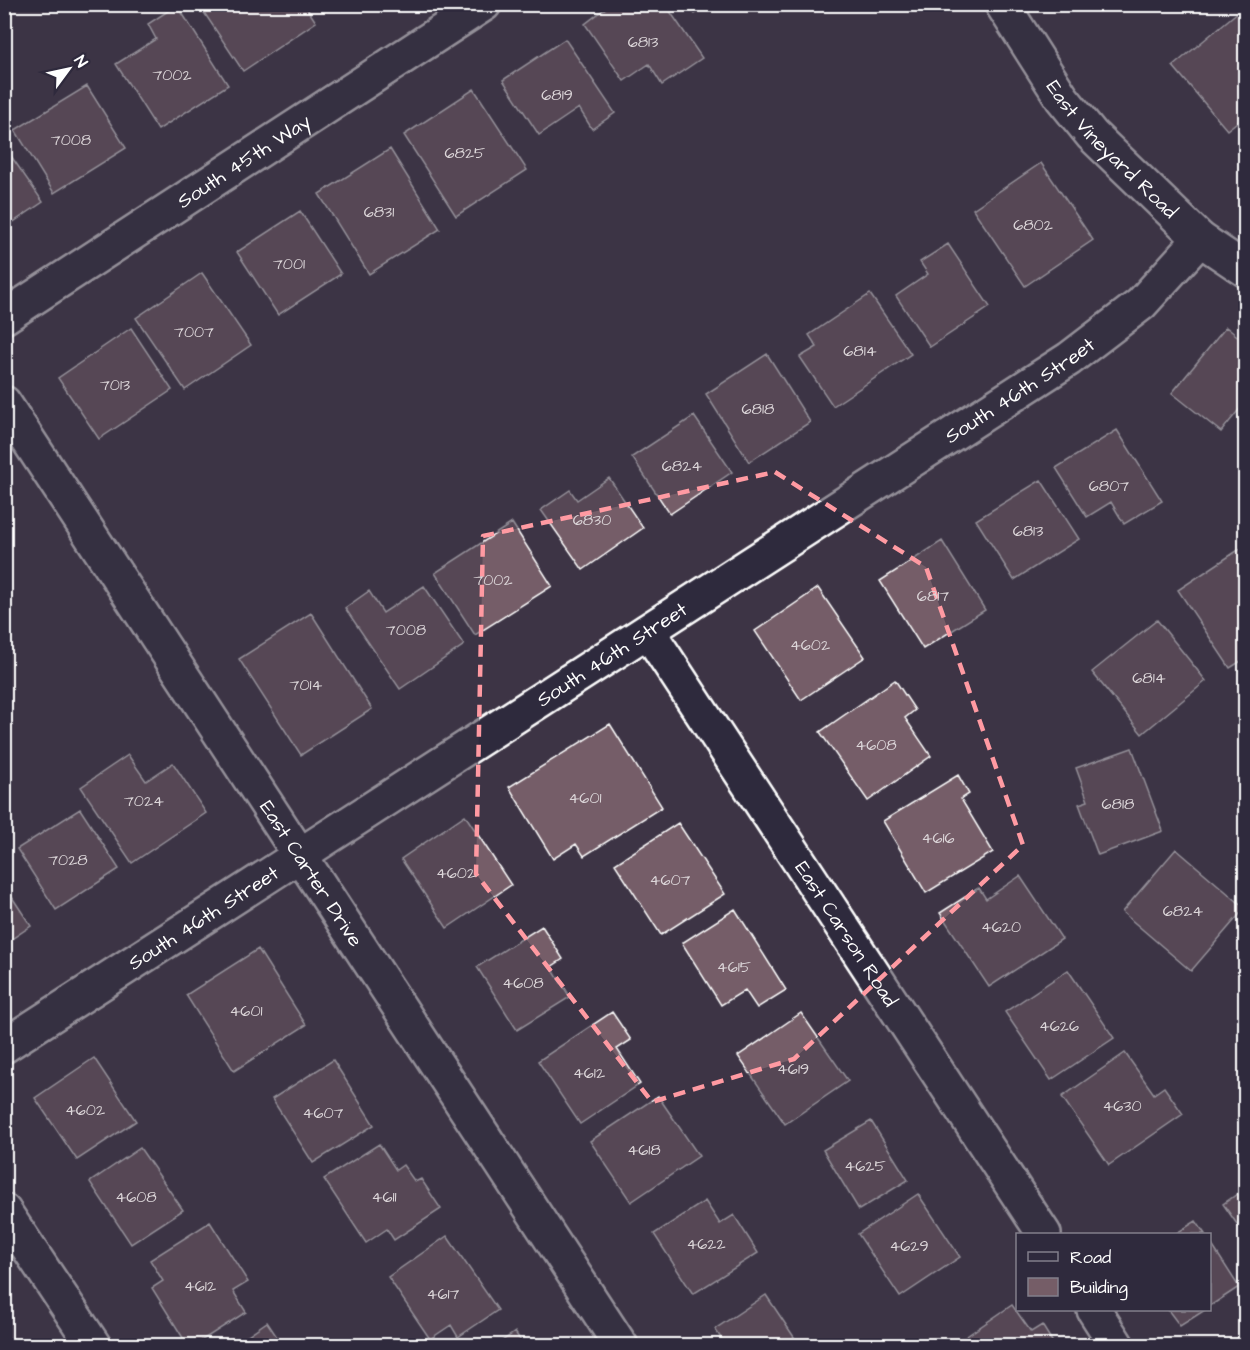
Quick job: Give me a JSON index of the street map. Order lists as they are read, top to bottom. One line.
{"streets":{"street":["East Vineyard Road","South 45th Way","South 46th Street","East Carter Drive","East Carson Road"]},"crossings":[["East Vineyard Road","South 46th Street"],["South 46th Street","East Carter Drive"],["South 46th Street","East Carson Road"]],"house_numbers":["6813","7002","6819","7008","6825","6831","6802","7001","7007","6814","7013","6818","6824","6807","6830","6813","7002","6817","7008","4602","6814","7014","4608","4601","7024","6818","4616","7028","4602","4607","6824","4620","4615","4608","4601","4626","4619","4612","4630","4602","4607","4618","4625","4608","4611","4622","4629","4612","4617"],"legend":["Road","Building"],"north":"top right"}
